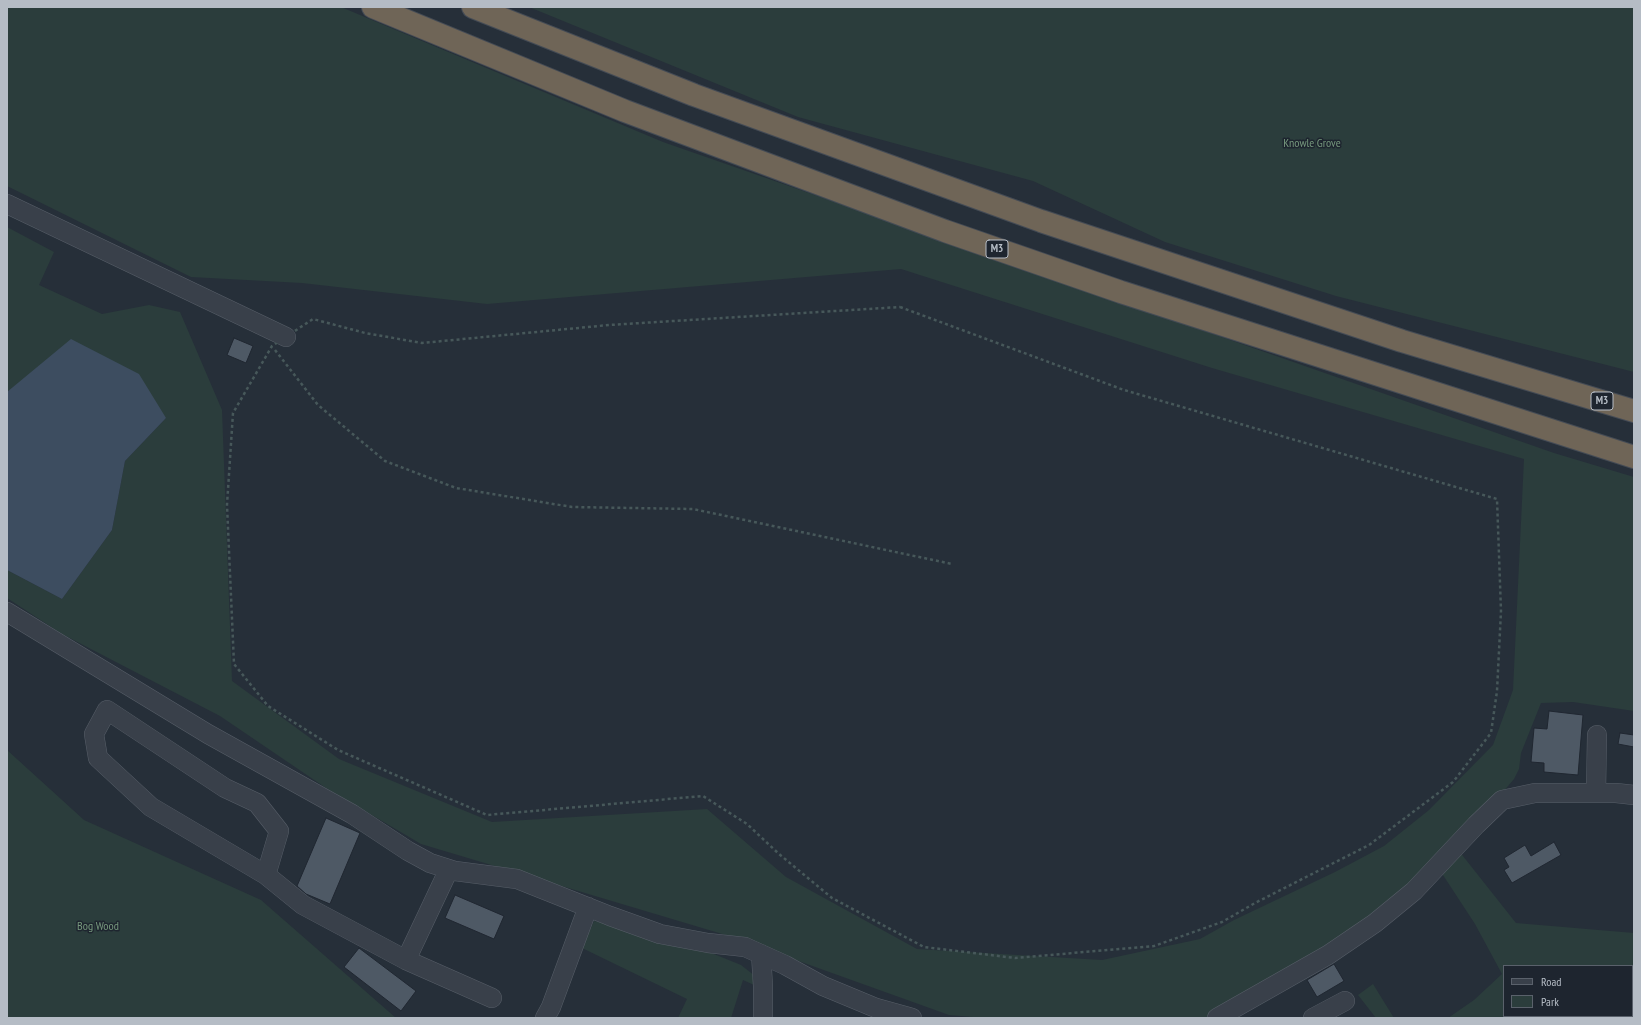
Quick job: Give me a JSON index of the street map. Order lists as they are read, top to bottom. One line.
{"streets":{"highway":["M3"]},"parks":["Knowle Grove","Bog Wood"],"legend":["Road","Park"]}
